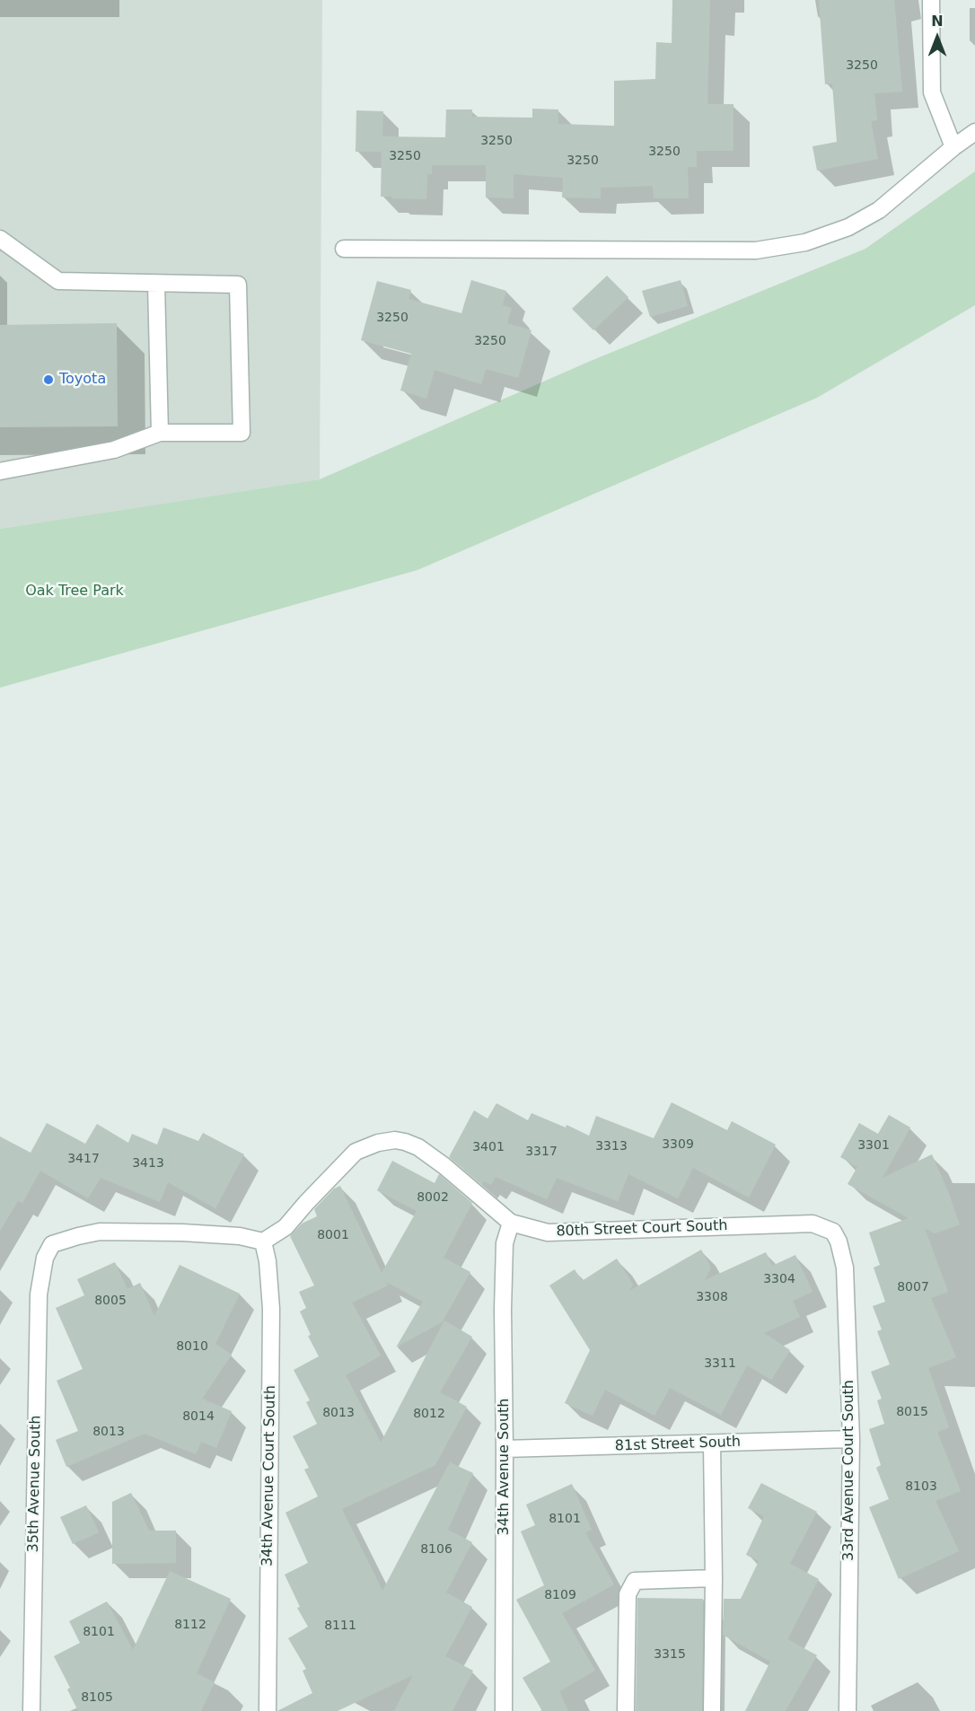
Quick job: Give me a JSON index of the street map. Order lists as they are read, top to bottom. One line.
{"streets":{"street":["80th Street Court South","81st Street South","34th Avenue South","33rd Avenue Court South","34th Avenue Court South","35th Avenue South"]},"crossings":[["80th Street Court South","34th Avenue South"],["80th Street Court South","33rd Avenue Court South"],["80th Street Court South","34th Avenue Court South"],["80th Street Court South","35th Avenue South"],["81st Street South","34th Avenue South"],["81st Street South","33rd Avenue Court South"],["34th Avenue Court South","35th Avenue South"]],"parks":["Oak Tree Park"],"places":["Toyota"],"house_numbers":["3250","3250","3250","3250","3250","3250","3250","3309","3301","3313","3401","3317","3417","3413","8002","8001","3304","8007","3308","8005","8010","3311","8015","8013","8012","8014","8013","8103","8101","8106","8109","8112","8111","8101","3315","8105"],"north":"top"}
